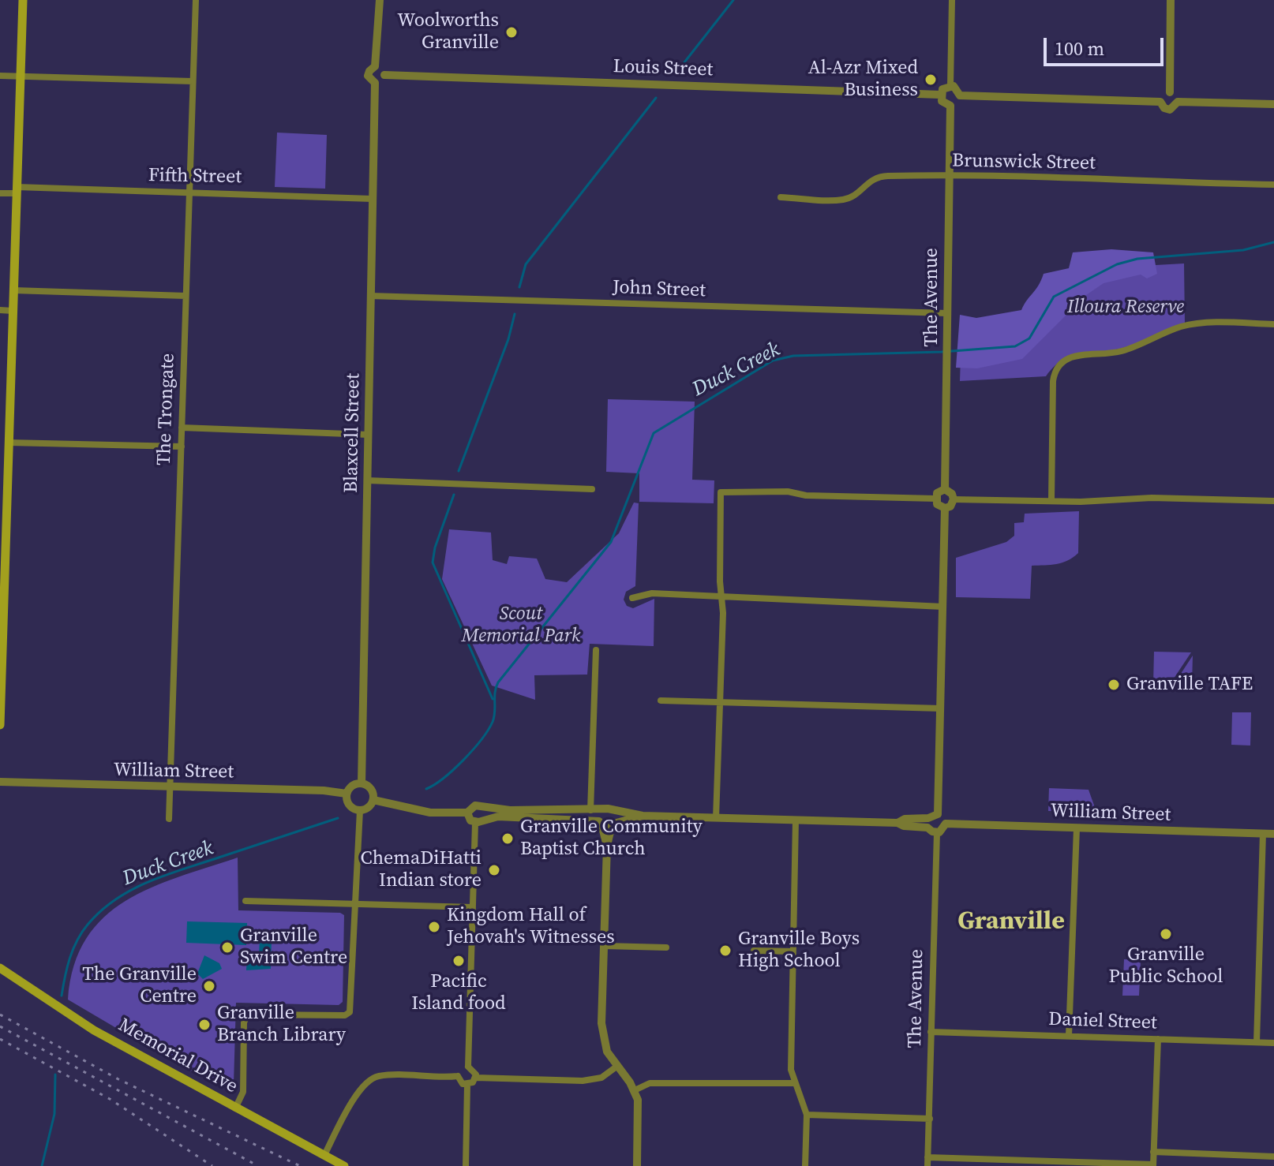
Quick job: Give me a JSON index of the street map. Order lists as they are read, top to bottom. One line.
{"streets":{"main road":["Memorial Drive"],"street":["Louis Street","Brunswick Street","Fifth Street","John Street","The Avenue","The Trongate","Blaxcell Street","William Street","Daniel Street"]},"crossings":[["Louis Street","The Avenue"],["Louis Street","Blaxcell Street"],["Brunswick Street","The Avenue"],["Fifth Street","The Trongate"],["Fifth Street","Blaxcell Street"],["John Street","The Avenue"],["John Street","Blaxcell Street"],["The Avenue","William Street"],["The Avenue","Daniel Street"],["The Trongate","William Street"],["Blaxcell Street","William Street"]],"districts":["Granville"],"water":["Duck Creek"],"parks":["Illoura Reserve","Scout Memorial Park"],"places":["Woolworths Granville","Al-Azr Mixed Business","Granville TAFE","Granville Community Baptist Church","ChemaDiHatti Indian store","Kingdom Hall of Jehovah's Witnesses","Granville Public School","Granville Swim Centre","Granville Boys High School","Pacific Island food","The Granville Centre","Granville Branch Library"],"scale_bar":"100 m"}
